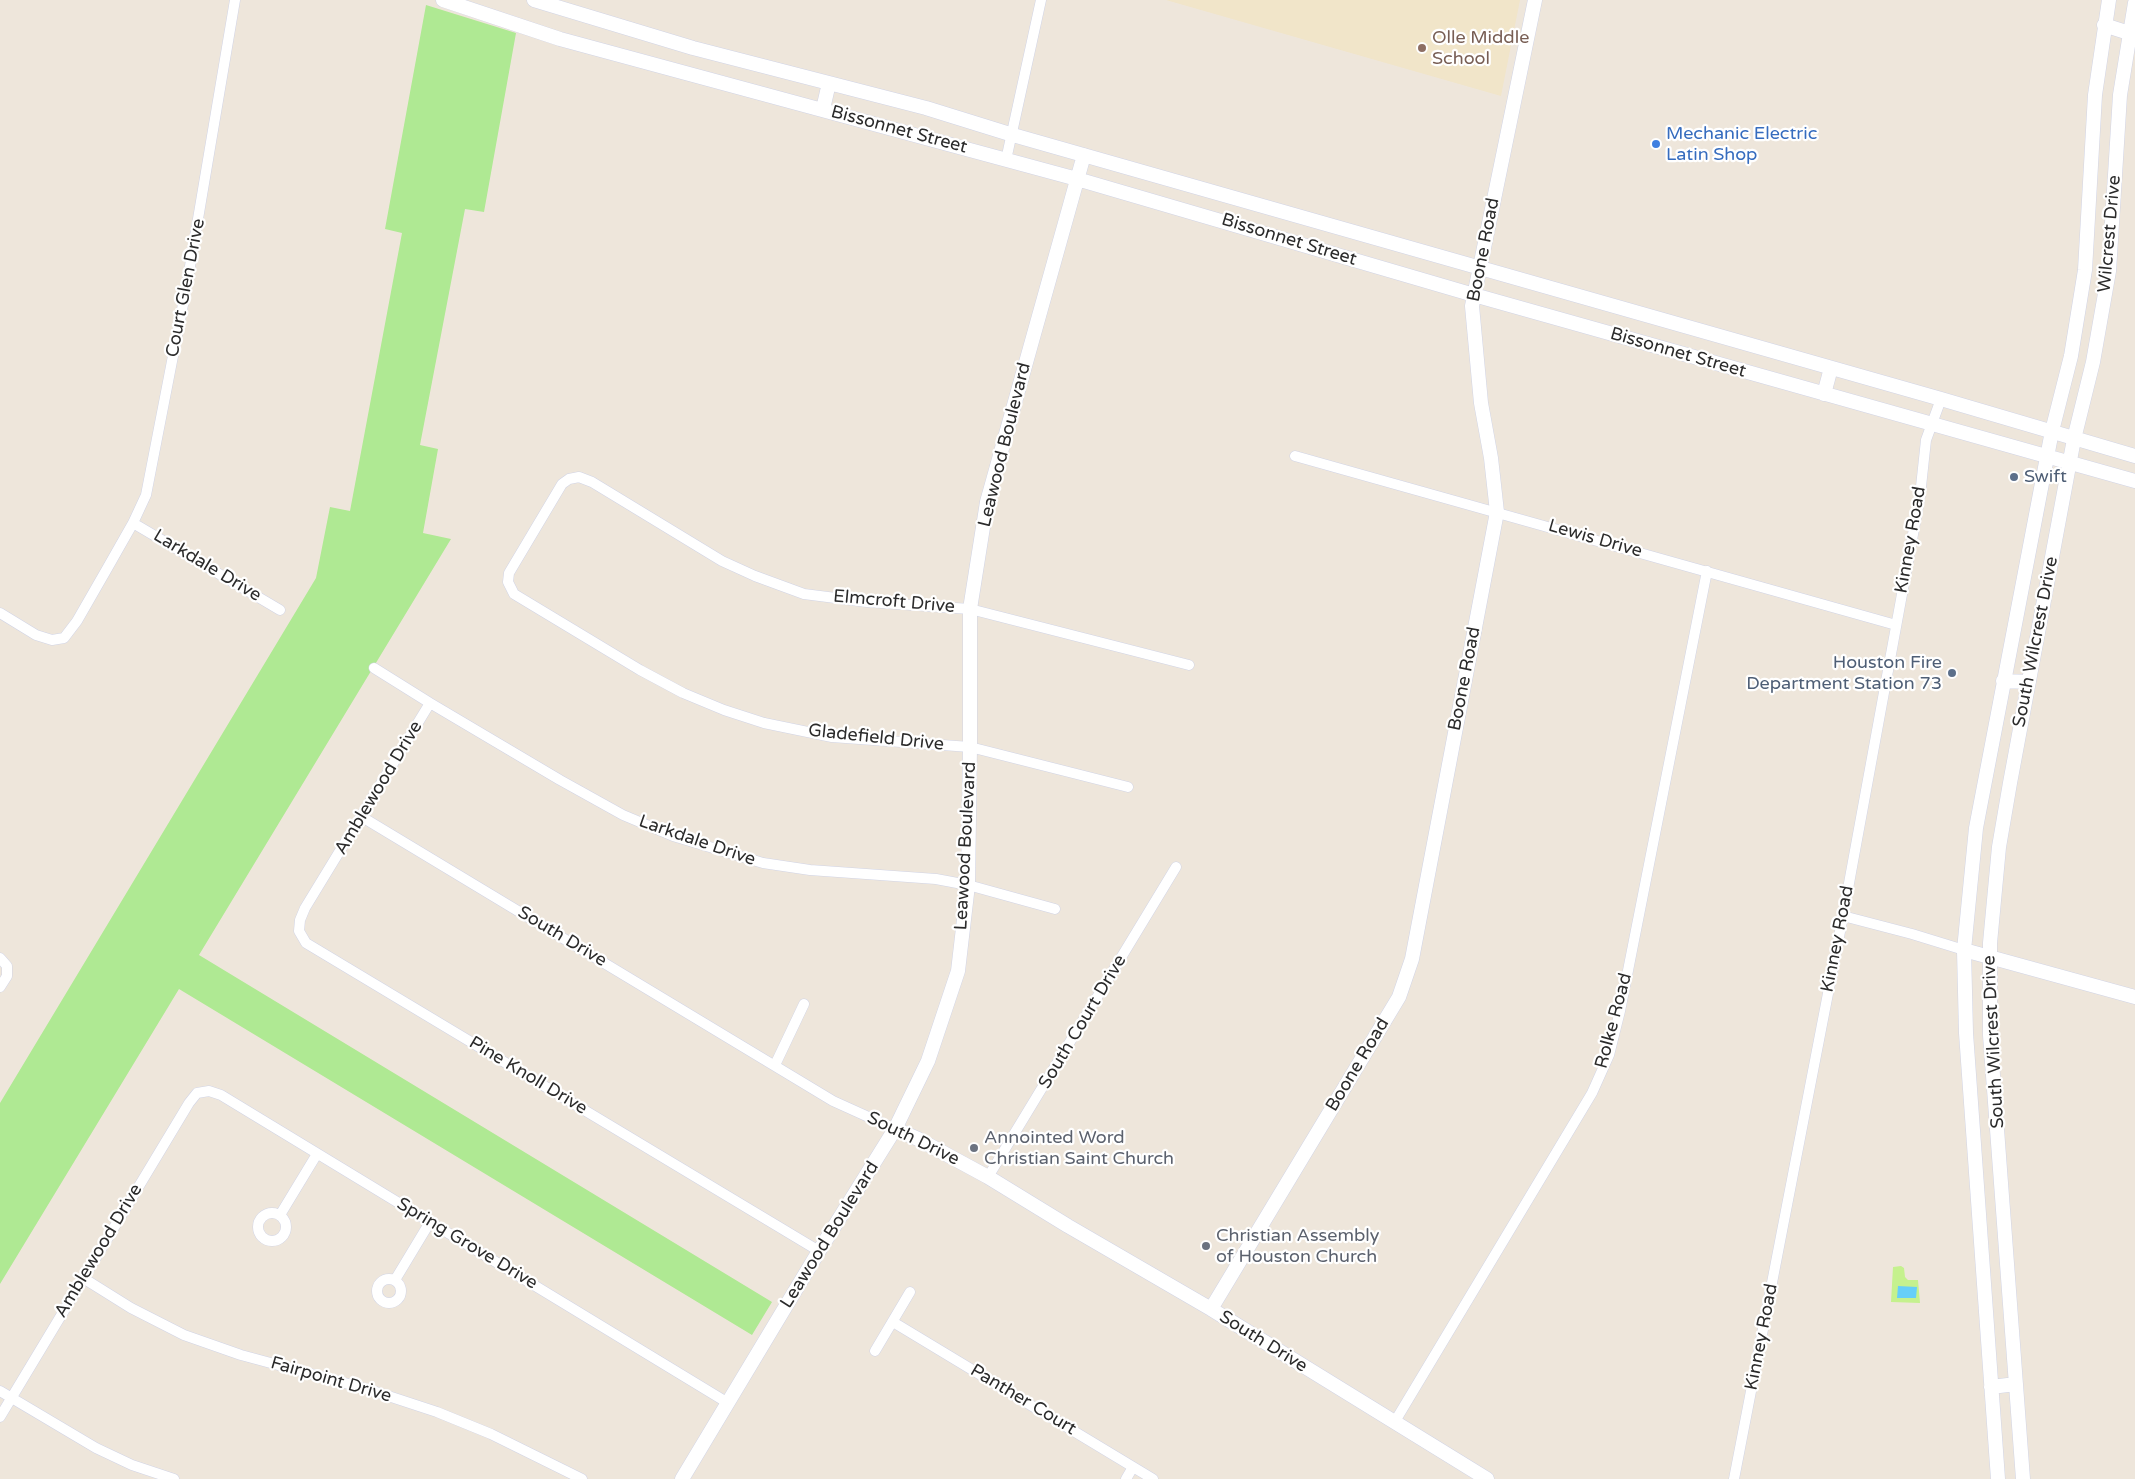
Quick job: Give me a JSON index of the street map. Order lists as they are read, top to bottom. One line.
{"streets":{"main road":["Bissonnet Street","Wilcrest Drive","Boone Road","Leawood Boulevard","South Wilcrest Drive","South Drive"],"street":["Court Glen Drive","Lewis Drive","Kinney Road","Larkdale Drive","Elmcroft Drive","Gladefield Drive","Amblewood Drive","Rolke Road","South Court Drive","Pine Knoll Drive","Spring Grove Drive","Fairpoint Drive","Panther Court"]},"crossings":[["Bissonnet Street","Wilcrest Drive"],["Bissonnet Street","Boone Road"],["Bissonnet Street","Leawood Boulevard"],["Bissonnet Street","Kinney Road"],["Bissonnet Street","South Wilcrest Drive"],["Wilcrest Drive","South Wilcrest Drive"],["Boone Road","Lewis Drive"],["Boone Road","South Drive"],["Court Glen Drive","Larkdale Drive"],["Leawood Boulevard","Larkdale Drive"],["Leawood Boulevard","Elmcroft Drive"],["Leawood Boulevard","Gladefield Drive"],["Leawood Boulevard","South Drive"],["Leawood Boulevard","Pine Knoll Drive"],["Leawood Boulevard","Spring Grove Drive"],["Lewis Drive","Kinney Road"],["Lewis Drive","Rolke Road"],["Larkdale Drive","Amblewood Drive"],["Elmcroft Drive","Gladefield Drive"],["Amblewood Drive","South Drive"],["Amblewood Drive","Pine Knoll Drive"],["Amblewood Drive","Spring Grove Drive"],["Amblewood Drive","Fairpoint Drive"],["South Drive","Rolke Road"],["South Drive","South Court Drive"]],"places":["Olle Middle School","Mechanic Electric Latin Shop","Swift","Houston Fire Department Station 73","Annointed Word Christian Saint Church","Christian Assembly of Houston Church"]}
